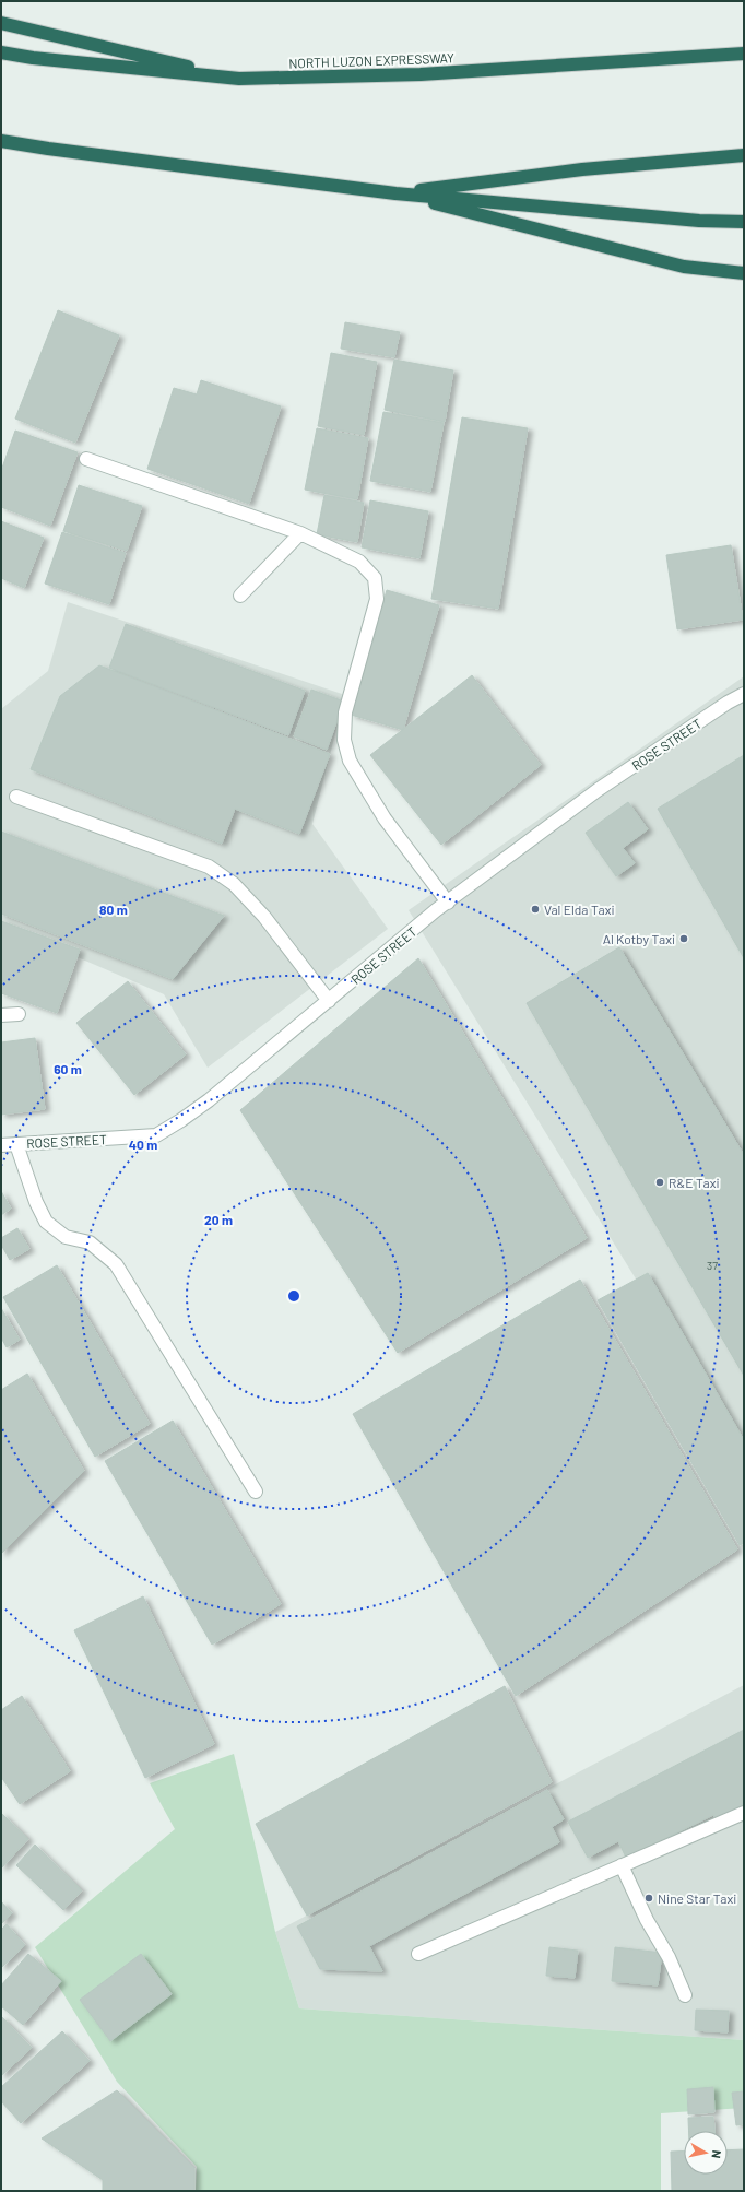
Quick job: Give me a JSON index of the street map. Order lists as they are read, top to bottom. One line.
{"streets":{"highway":["NORTH LUZON EXPRESSWAY"],"street":["ROSE STREET"]},"places":["Val Elda Taxi","Al Kotby Taxi","R&E Taxi","Nine Star Taxi"],"house_numbers":["37"],"north":"right","rings":["80 m","60 m","40 m","20 m"]}
